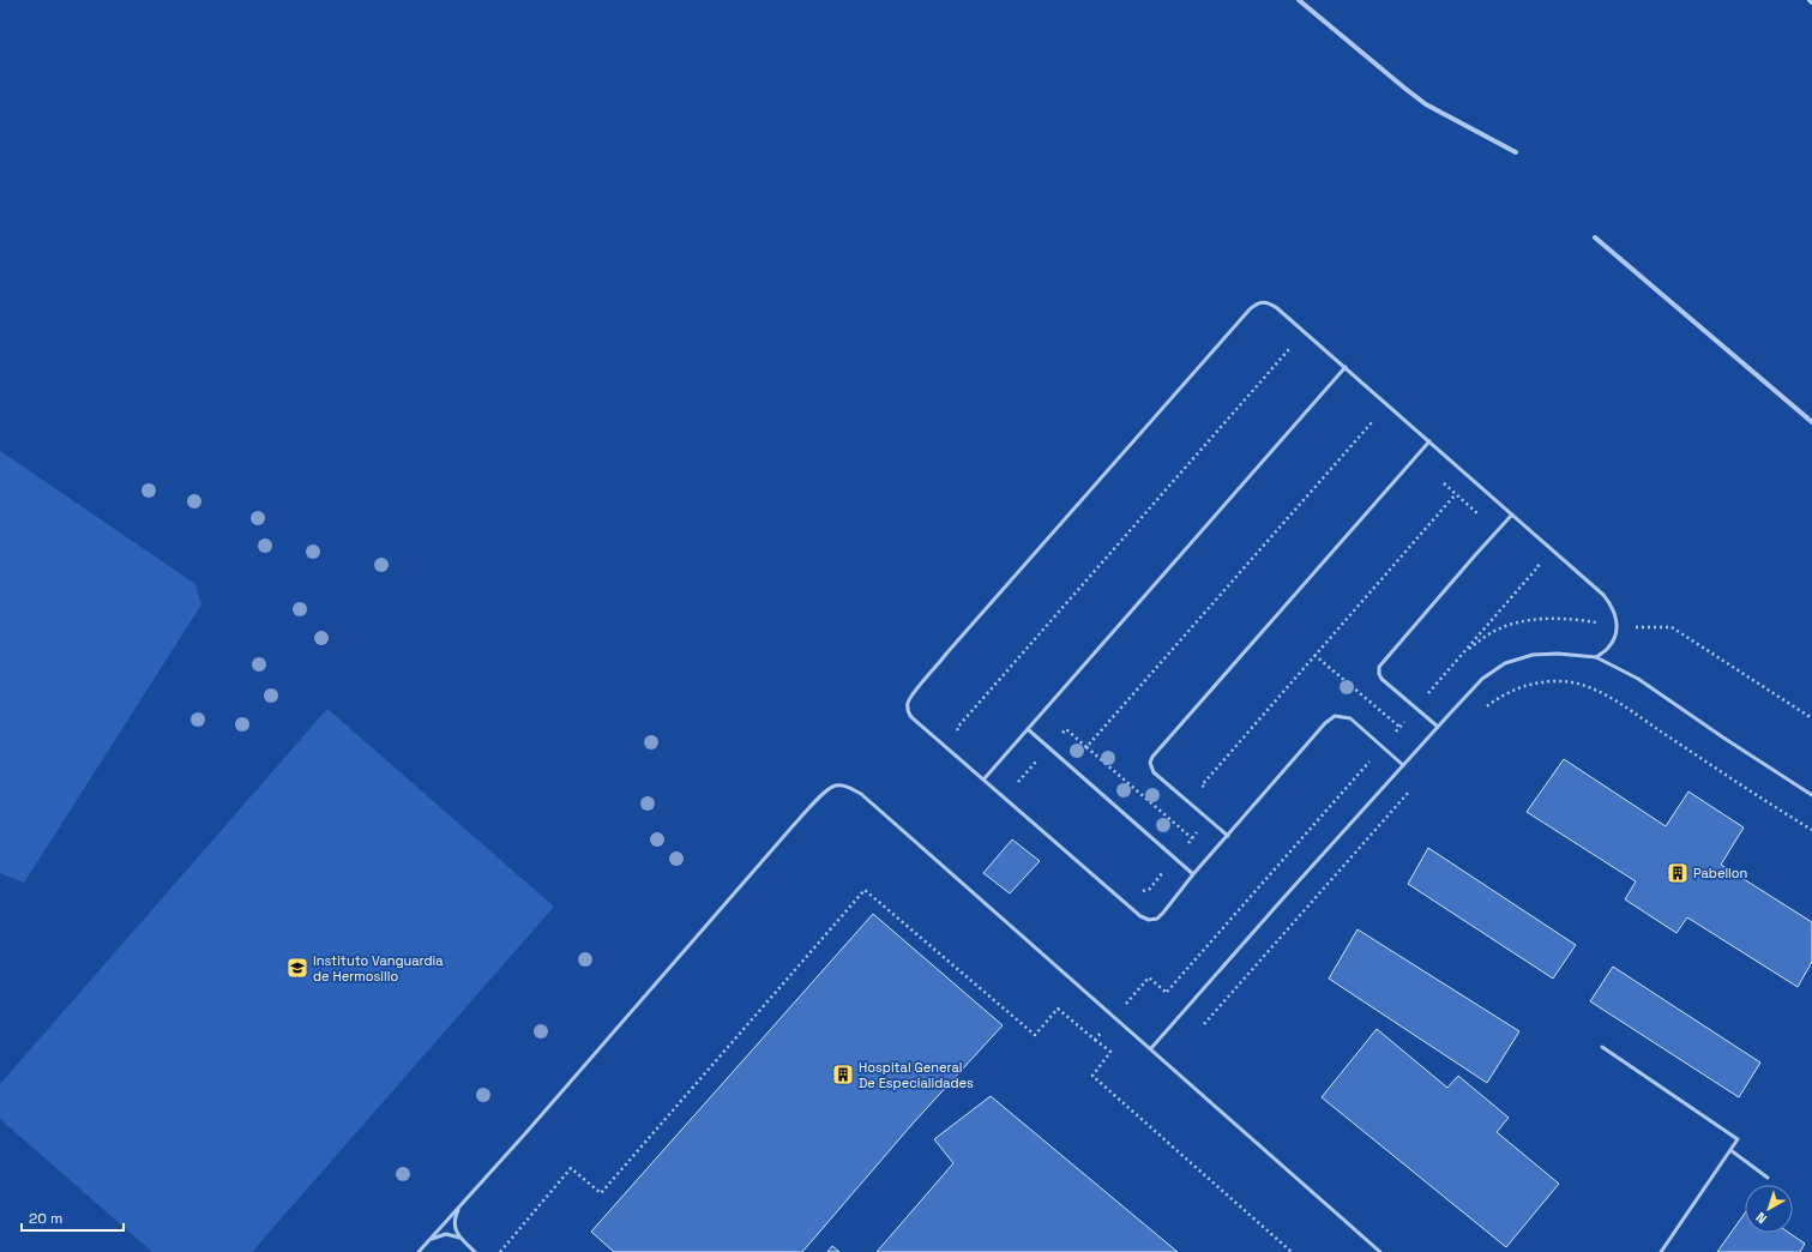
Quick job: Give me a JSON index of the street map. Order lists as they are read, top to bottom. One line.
{"places":{"building":["Pabellon","Hospital General De Especialidades"],"school or university":["Instituto Vanguardia de Hermosillo"]},"scale_bar":"20 m","north":"bottom left"}
